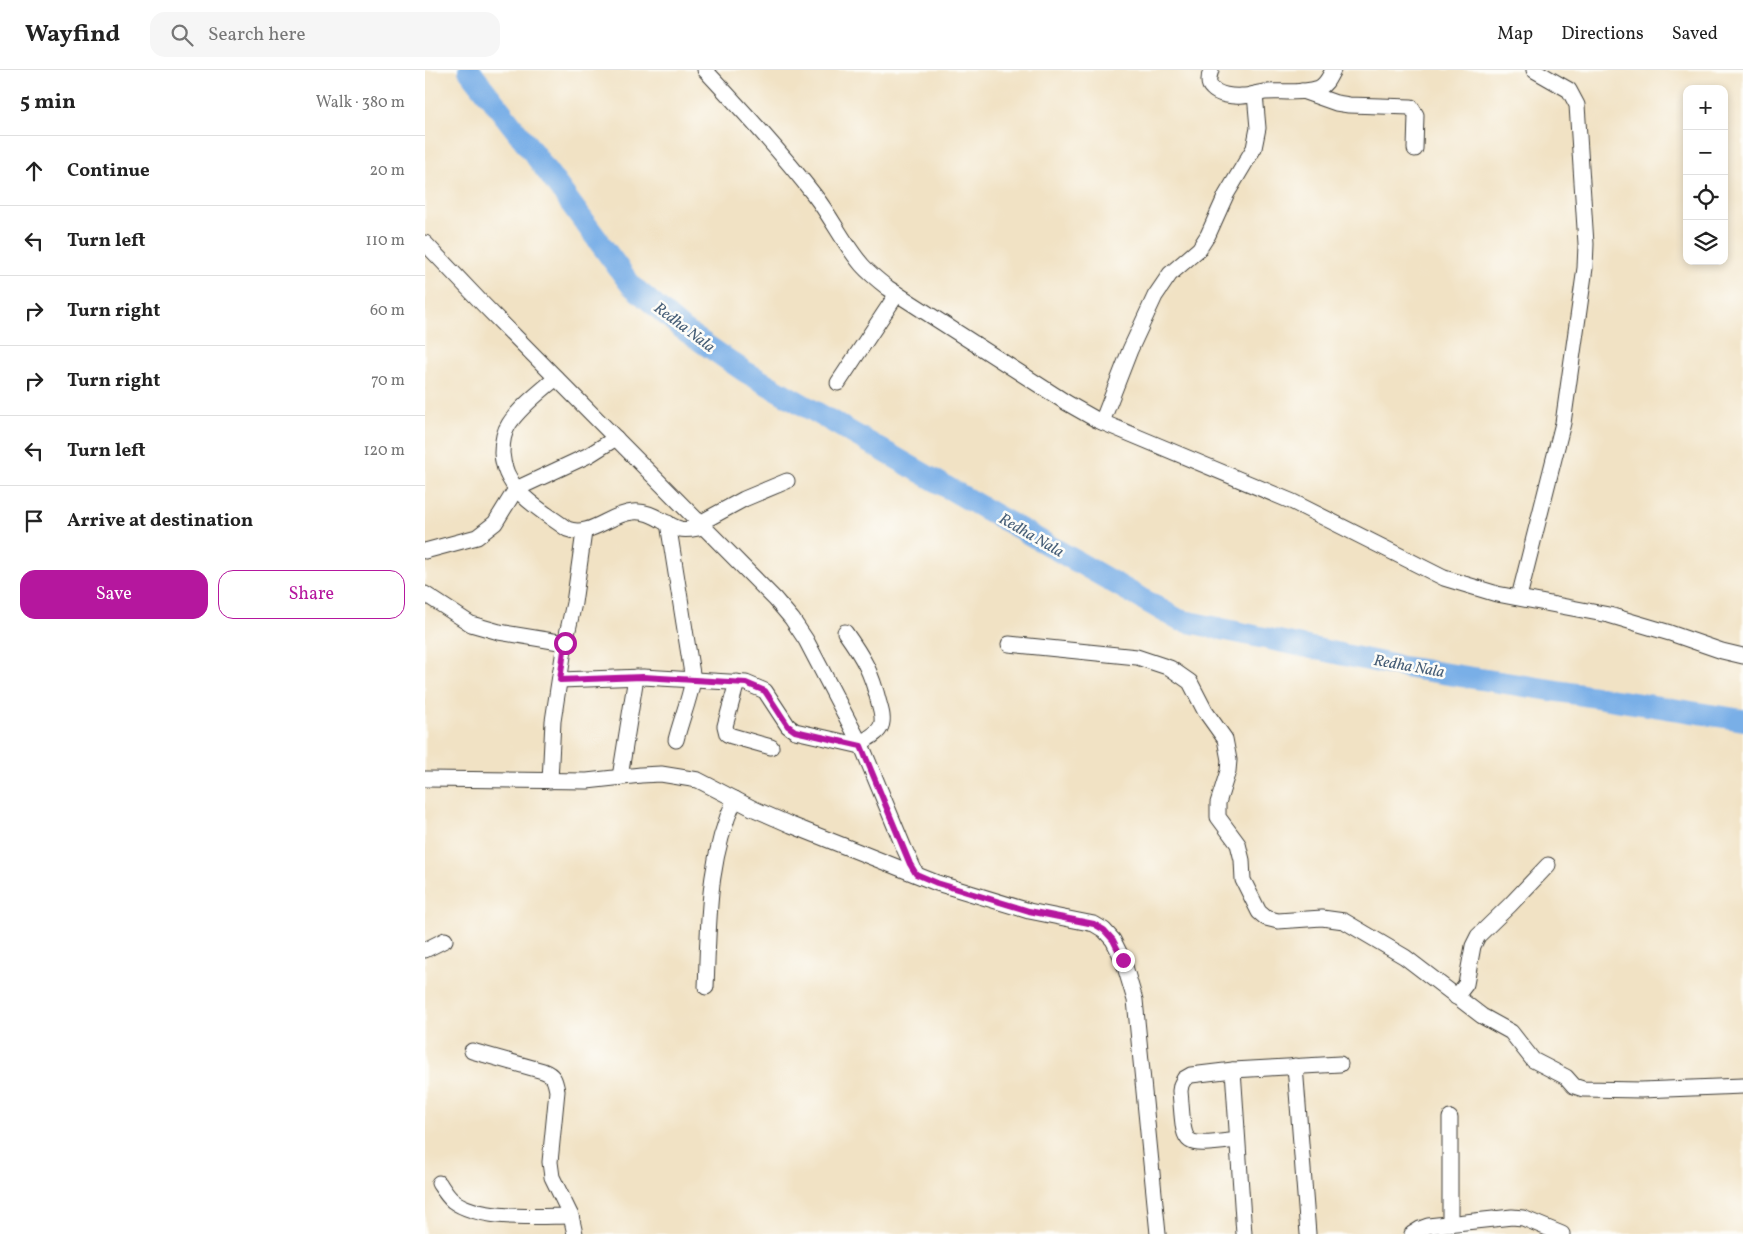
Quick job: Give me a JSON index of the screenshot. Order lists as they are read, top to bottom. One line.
{"water":["Redha Nala"],"page":{"header":"Wayfind","search":"Search here","nav":["Map","Directions","Saved"],"heading":["5 min","Walk · 380 m"],"map_buttons":["+","−"],"list":[["Continue","20 m"],["Turn left","110 m"],["Turn right","60 m"],["Turn right","70 m"],["Turn left","120 m"],"Arrive at destination"],"buttons":["Save","Share"]}}
